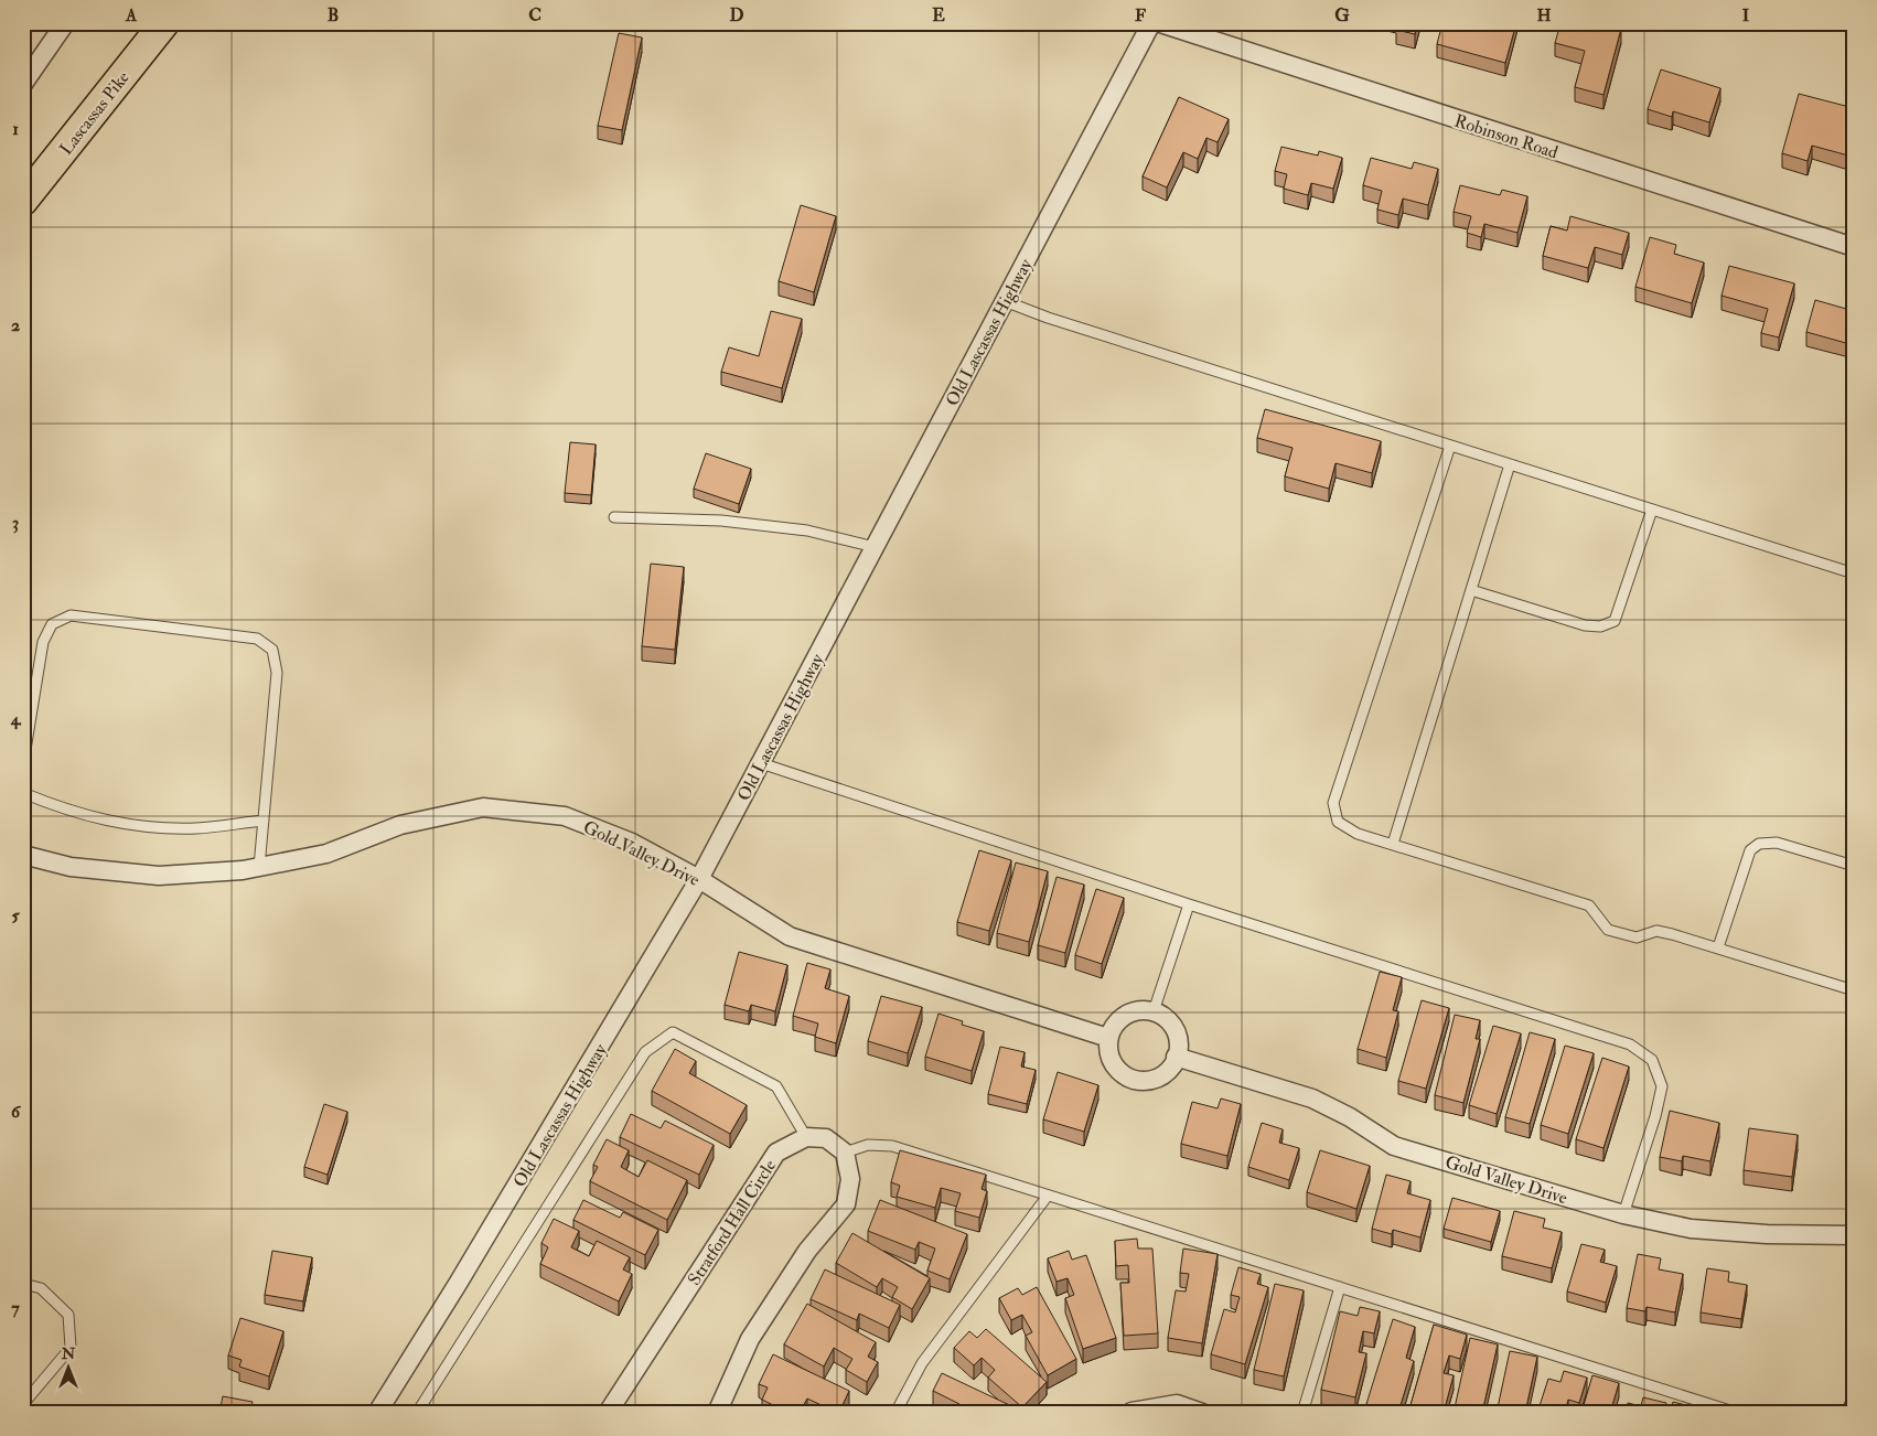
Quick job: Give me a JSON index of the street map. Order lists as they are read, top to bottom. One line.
{"streets":{"main road":["Lascassas Pike"],"street":["Robinson Road","Old Lascassas Highway","Gold Valley Drive","Stratford Hall Circle"]},"crossings":[["Old Lascassas Highway","Gold Valley Drive"]],"north":"top","grid":{"columns":["A","B","C","D","E","F","G","H","I"],"rows":["1","2","3","4","5","6","7"]}}
